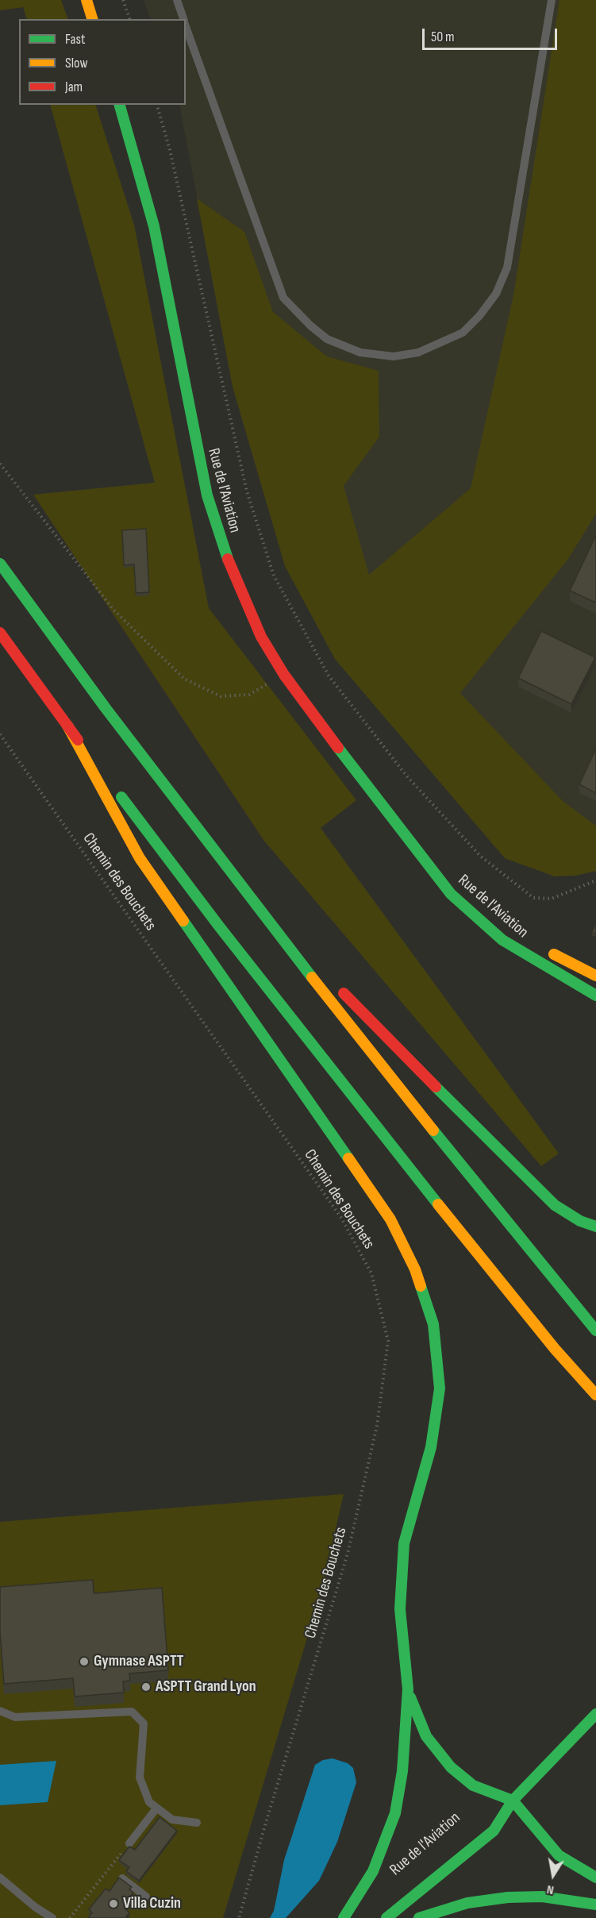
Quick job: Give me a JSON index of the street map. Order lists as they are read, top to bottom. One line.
{"streets":{"main road":["Rue de l'Aviation"],"path":["Chemin des Bouchets"]},"places":["Gymnase ASPTT","ASPTT Grand Lyon","Villa Cuzin"],"legend":["Fast","Slow","Jam"],"scale_bar":"50 m","north":"bottom"}
